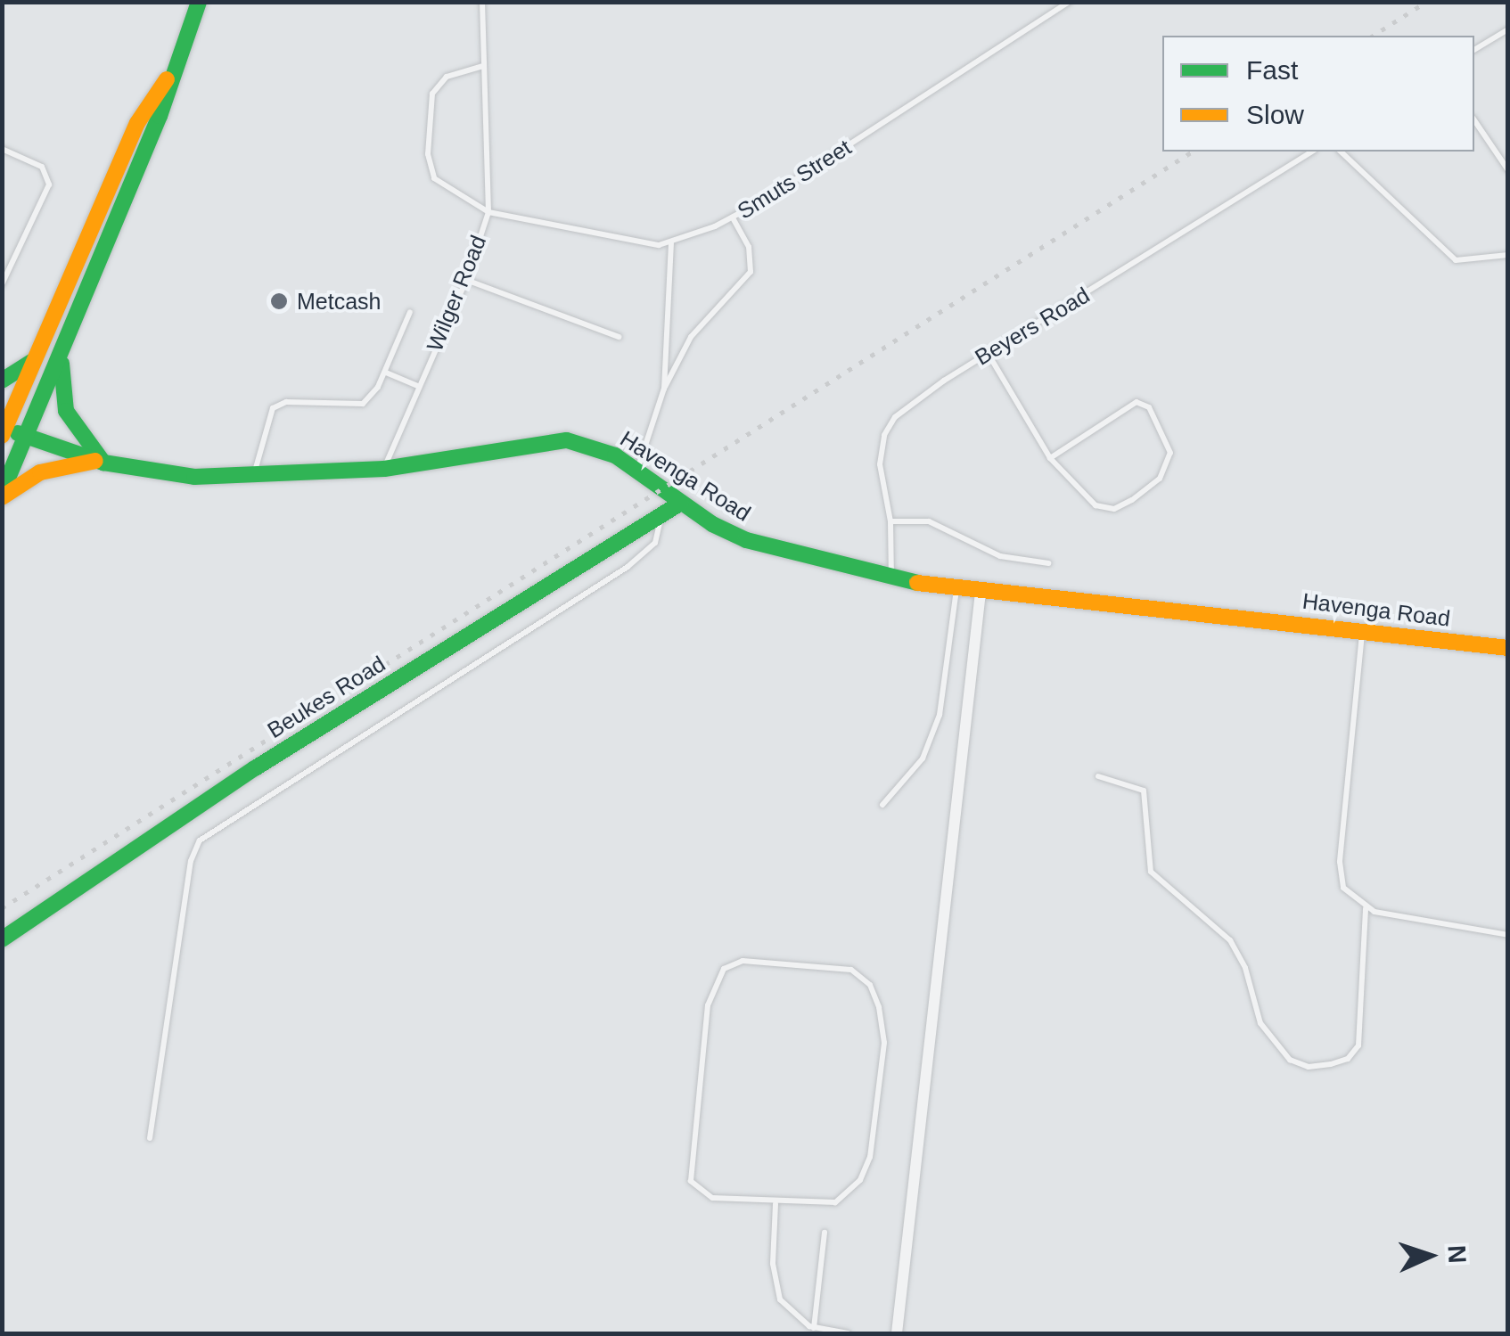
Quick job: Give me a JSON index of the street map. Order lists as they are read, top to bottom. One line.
{"streets":{"main road":["Havenga Road","Beukes Road"],"lane":["Smuts Street","Wilger Road","Beyers Road"]},"crossings":[["Wilger Road","Havenga Road"],["Beyers Road","Havenga Road"],["Havenga Road","Beukes Road"]],"places":["Metcash"],"legend":["Fast","Slow"],"north":"right"}
